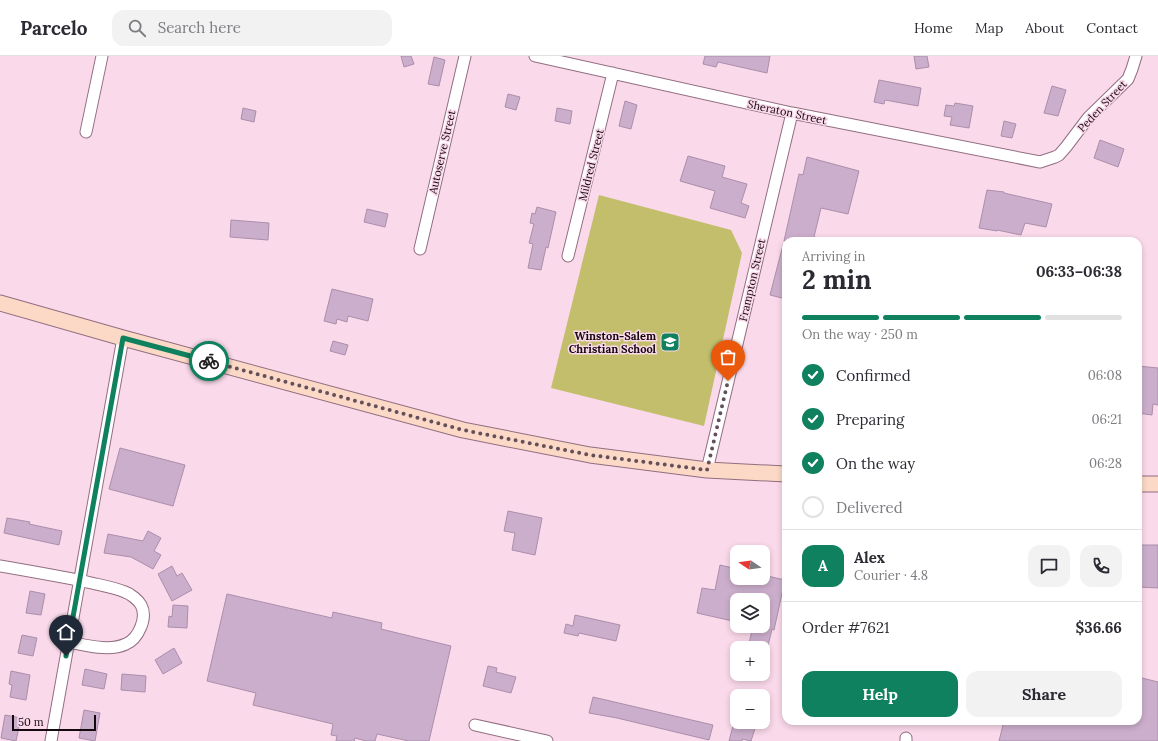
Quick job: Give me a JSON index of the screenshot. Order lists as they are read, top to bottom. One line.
{"streets":{"street":["Peden Street","Sheraton Street","Autoserve Street","Mildred Street","Frampton Street"]},"crossings":[["Peden Street","Sheraton Street"],["Sheraton Street","Mildred Street"],["Sheraton Street","Frampton Street"]],"places":{"school or university":["Winston-Salem Christian School"]},"scale_bar":"50 m","north":"left","page":{"header":"Parcelo","search":"Search here","nav":["Home","Map","About","Contact"],"heading":["2 min","Arriving in","06:33–06:38"],"panel":["Alex","Courier · 4.8","Order #7621","$36.66"],"bar":"On the way · 250 m","list":[["Confirmed","06:08"],["Preparing","06:21"],["On the way","06:28"],"Delivered"],"map_buttons":["+","−"],"round":"A","buttons":["Help","Share"],"scale":"50 m"}}
